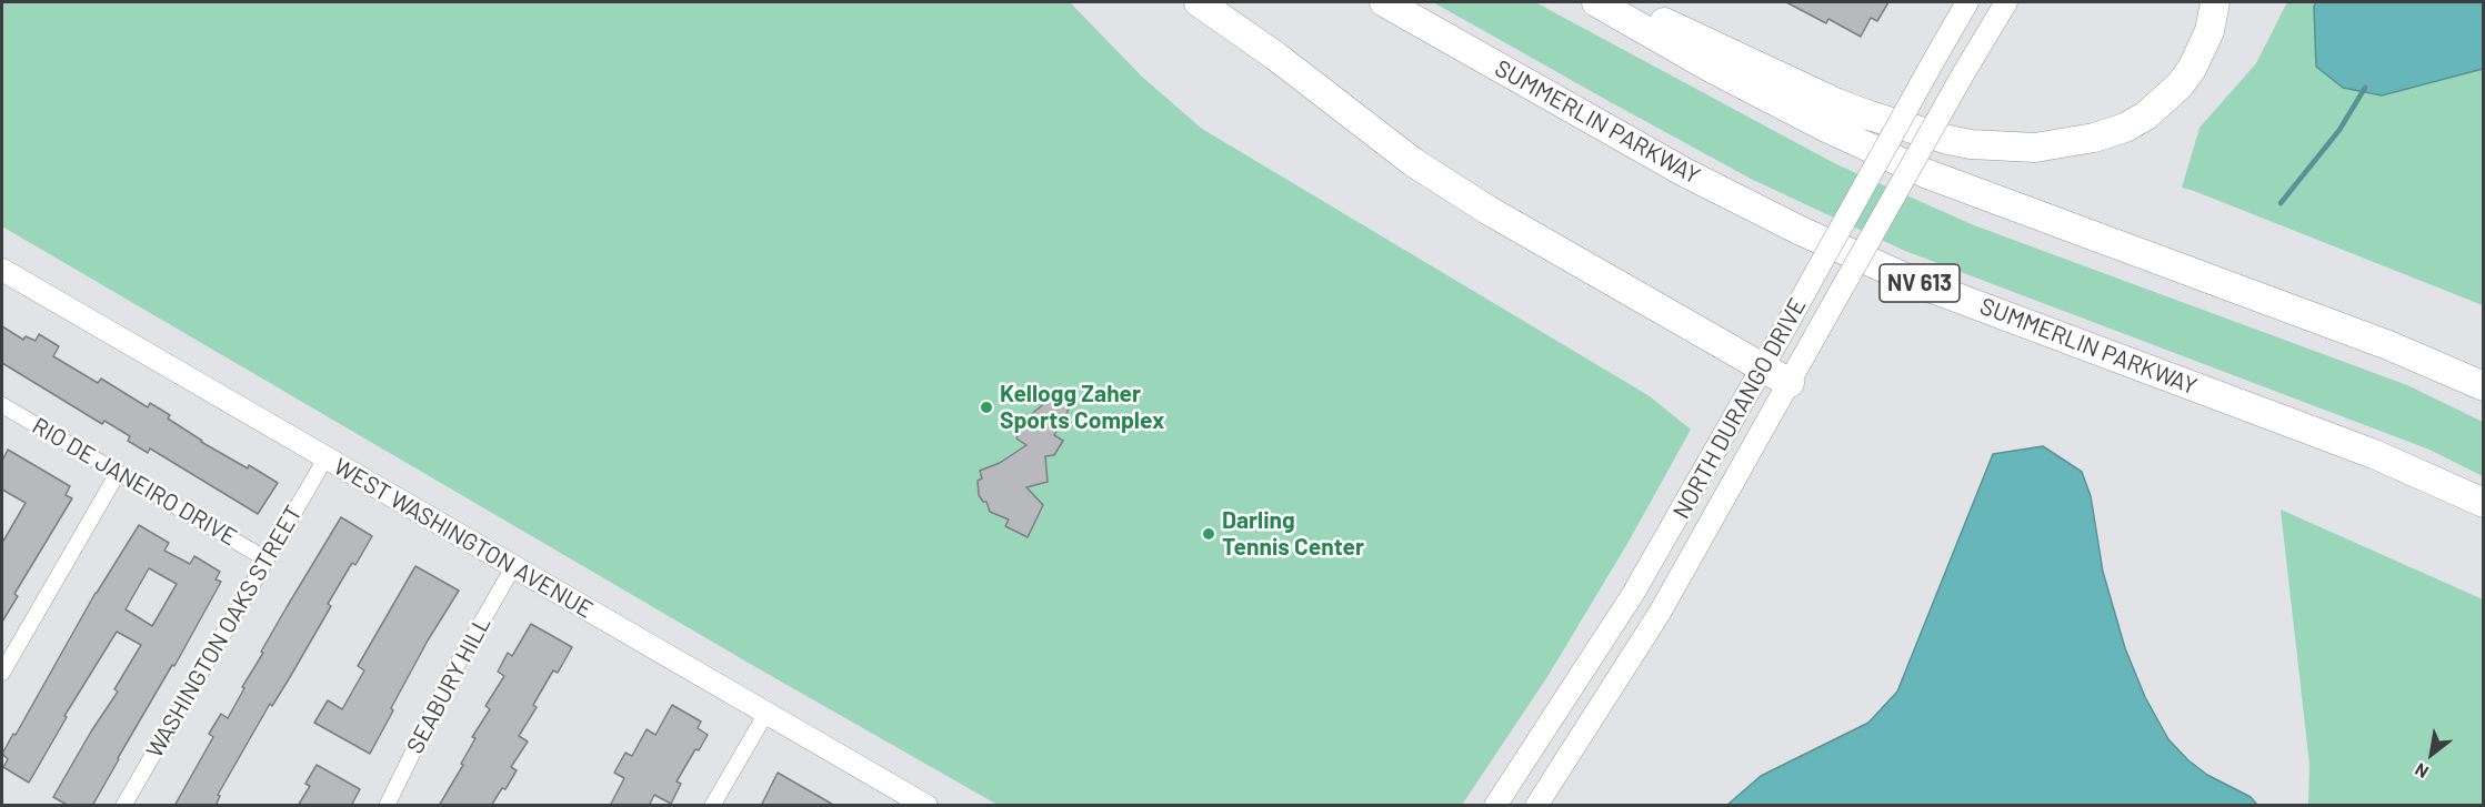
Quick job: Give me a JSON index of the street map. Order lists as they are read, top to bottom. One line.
{"streets":{"highway":["SUMMERLIN PARKWAY","NV 613"],"main road":["NORTH DURANGO DRIVE","WEST WASHINGTON AVENUE"],"street":["RIO DE JANEIRO DRIVE","WASHINGTON OAKS STREET","SEABURY HILL"]},"crossings":[["RIO DE JANEIRO DRIVE","WASHINGTON OAKS STREET"],["WEST WASHINGTON AVENUE","WASHINGTON OAKS STREET"],["WEST WASHINGTON AVENUE","SEABURY HILL"]],"places":["Kellogg Zaher Sports Complex","Darling Tennis Center"],"north":"bottom left"}
